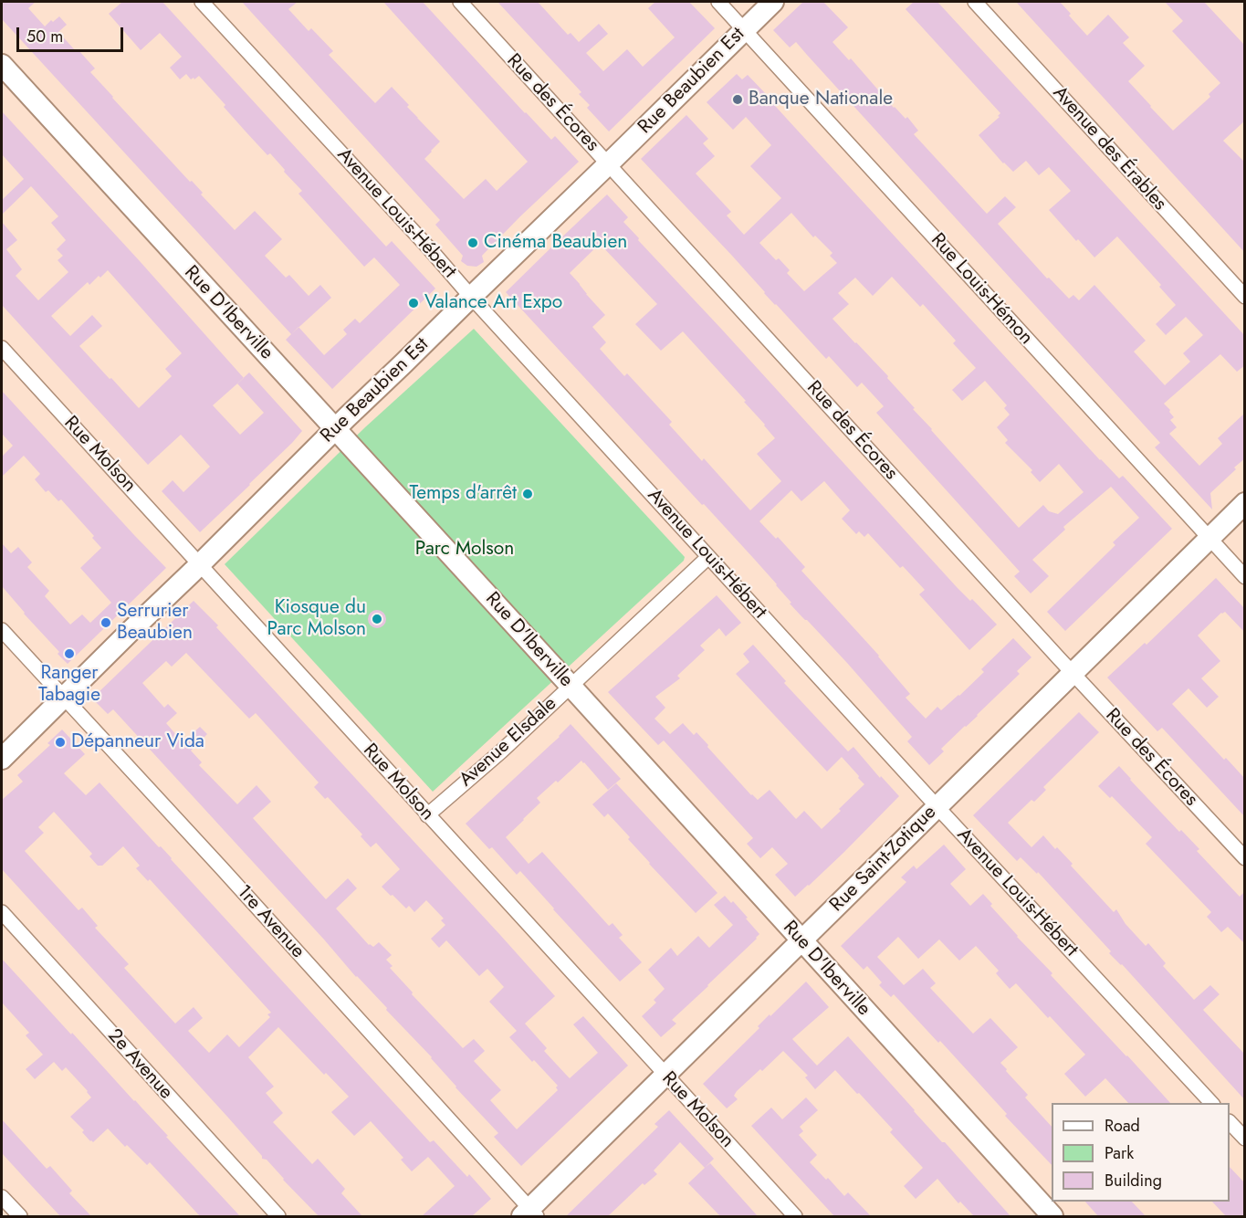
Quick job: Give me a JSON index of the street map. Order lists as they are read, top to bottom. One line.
{"streets":{"street":["Rue Beaubien Est","Rue des Écores","Avenue des Érables","Avenue Louis-Hébert","Rue Louis-Hémon","Rue D'Iberville","Rue Molson","Avenue Elsdale","Rue Saint-Zotique","1re Avenue","2e Avenue"]},"crossings":[["Rue Beaubien Est","Rue des Écores"],["Rue Beaubien Est","Avenue Louis-Hébert"],["Rue Beaubien Est","Rue Louis-Hémon"],["Rue Beaubien Est","Rue D'Iberville"],["Rue Beaubien Est","Rue Molson"],["Rue Beaubien Est","1re Avenue"],["Rue des Écores","Rue Saint-Zotique"],["Avenue Louis-Hébert","Avenue Elsdale"],["Avenue Louis-Hébert","Rue Saint-Zotique"],["Rue Louis-Hémon","Rue Saint-Zotique"],["Rue D'Iberville","Avenue Elsdale"],["Rue D'Iberville","Rue Saint-Zotique"],["Rue Molson","Avenue Elsdale"],["Rue Molson","Rue Saint-Zotique"],["Rue Saint-Zotique","1re Avenue"]],"parks":["Parc Molson"],"places":["Banque Nationale","Cinéma Beaubien","Valance Art Expo","Temps d'arrêt","Kiosque du Parc Molson","Serrurier Beaubien","Ranger Tabagie","Dépanneur Vida"],"legend":["Road","Park","Building"],"scale_bar":"50 m"}
